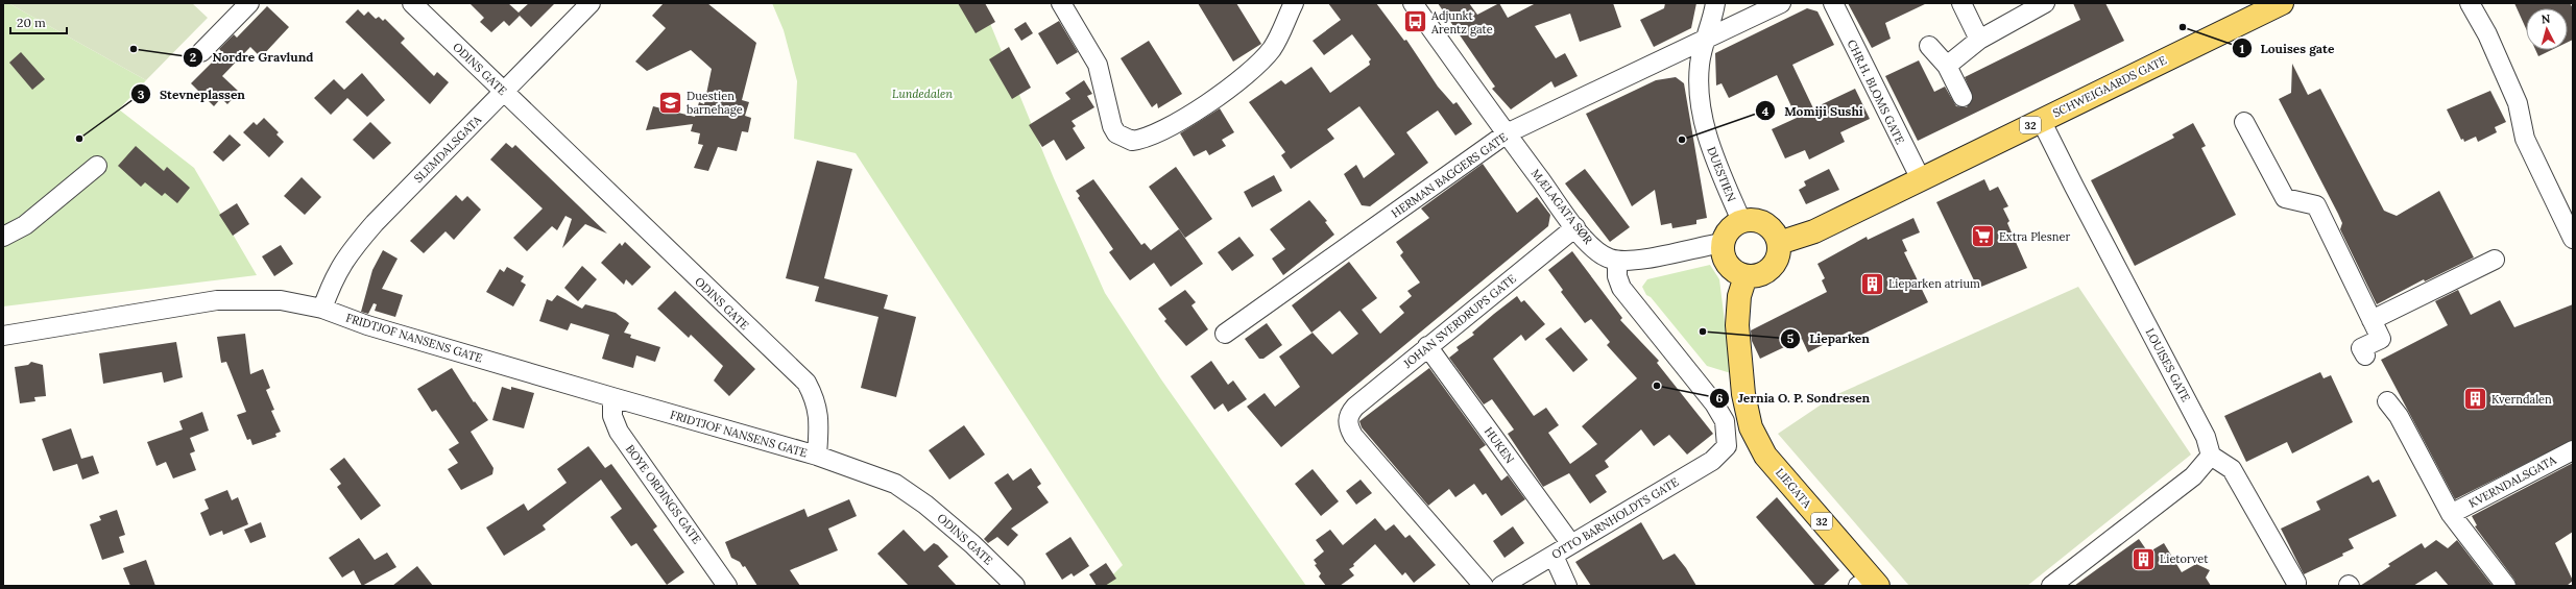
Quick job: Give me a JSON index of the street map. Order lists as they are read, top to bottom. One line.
{"streets":{"main road":["SCHWEIGAARDS GATE","32","LIEGATA"],"street":["ODINS GATE","CHR.H. BLOMS GATE","SLEMDALSGATA","DUESTIEN","HERMAN BAGGERS GATE","MÆLAGATA SØR","JOHAN SVERDRUPS GATE","FRIDTJOF NANSENS GATE","LOUISES GATE","HUKEN","KVERNDALSGATA","BOYE ORDINGS GATE","OTTO BARNHOLDTS GATE"]},"crossings":[["ODINS GATE","SLEMDALSGATA"],["ODINS GATE","FRIDTJOF NANSENS GATE"],["SCHWEIGAARDS GATE","CHR.H. BLOMS GATE"],["SCHWEIGAARDS GATE","DUESTIEN"],["SCHWEIGAARDS GATE","LOUISES GATE"],["SCHWEIGAARDS GATE","LIEGATA"],["SLEMDALSGATA","FRIDTJOF NANSENS GATE"],["DUESTIEN","HERMAN BAGGERS GATE"],["DUESTIEN","LIEGATA"],["HERMAN BAGGERS GATE","MÆLAGATA SØR"],["MÆLAGATA SØR","JOHAN SVERDRUPS GATE"],["MÆLAGATA SØR","OTTO BARNHOLDTS GATE"],["JOHAN SVERDRUPS GATE","HUKEN"],["FRIDTJOF NANSENS GATE","BOYE ORDINGS GATE"],["HUKEN","OTTO BARNHOLDTS GATE"]],"parks":["Lundedalen"],"places":{"bus stop":["Adjunkt Arentz gate"],"other":["Louises gate","Nordre Gravlund","Stevneplassen","Momiji Sushi","Lieparken","Jernia O. P. Sondresen"],"school or university":["Duestien barnehage"],"supermarket":["Extra Plesner"],"building":["Lieparken atrium","Kverndalen","Lietorvet"]},"scale_bar":"20 m","north":"top"}
